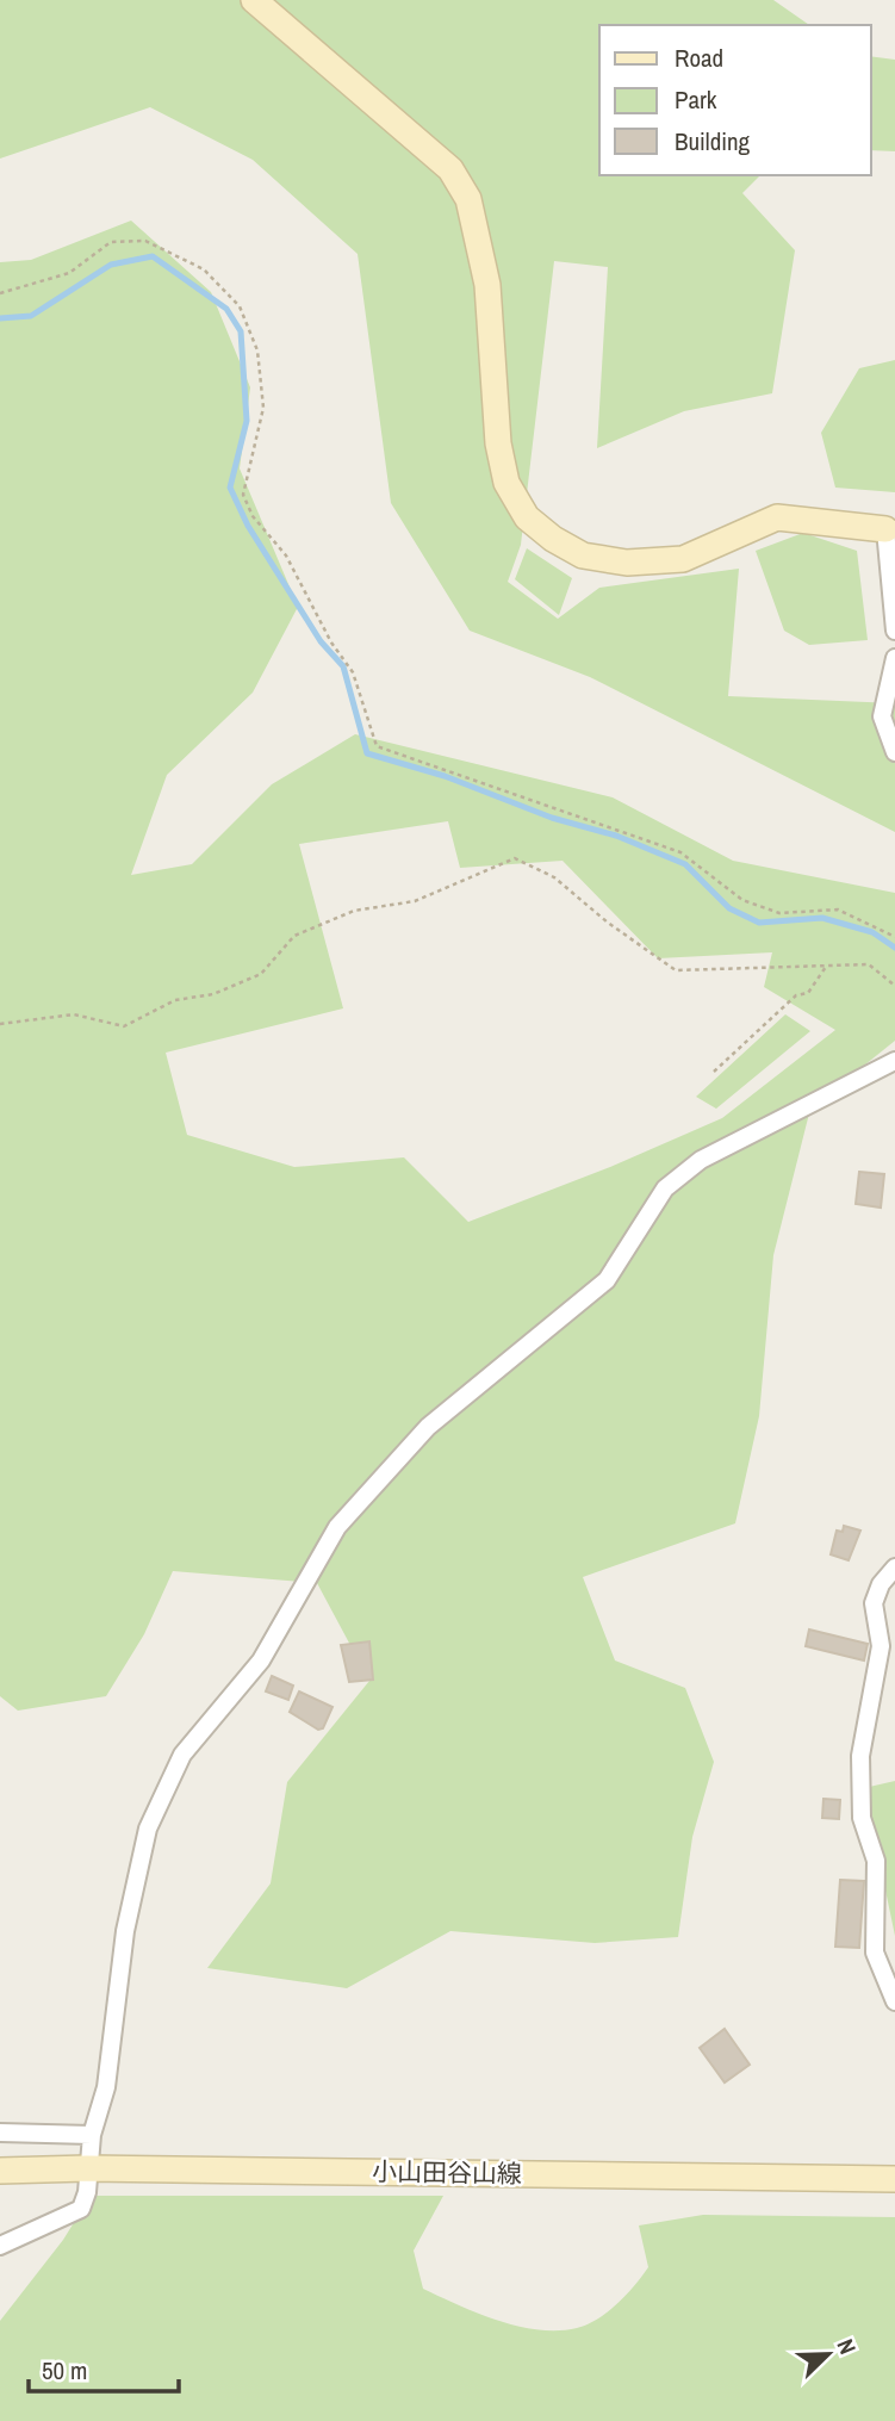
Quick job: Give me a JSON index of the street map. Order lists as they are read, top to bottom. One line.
{"streets":{"street":["小山田谷山線"]},"legend":["Road","Park","Building"],"scale_bar":"50 m","north":"top right"}
